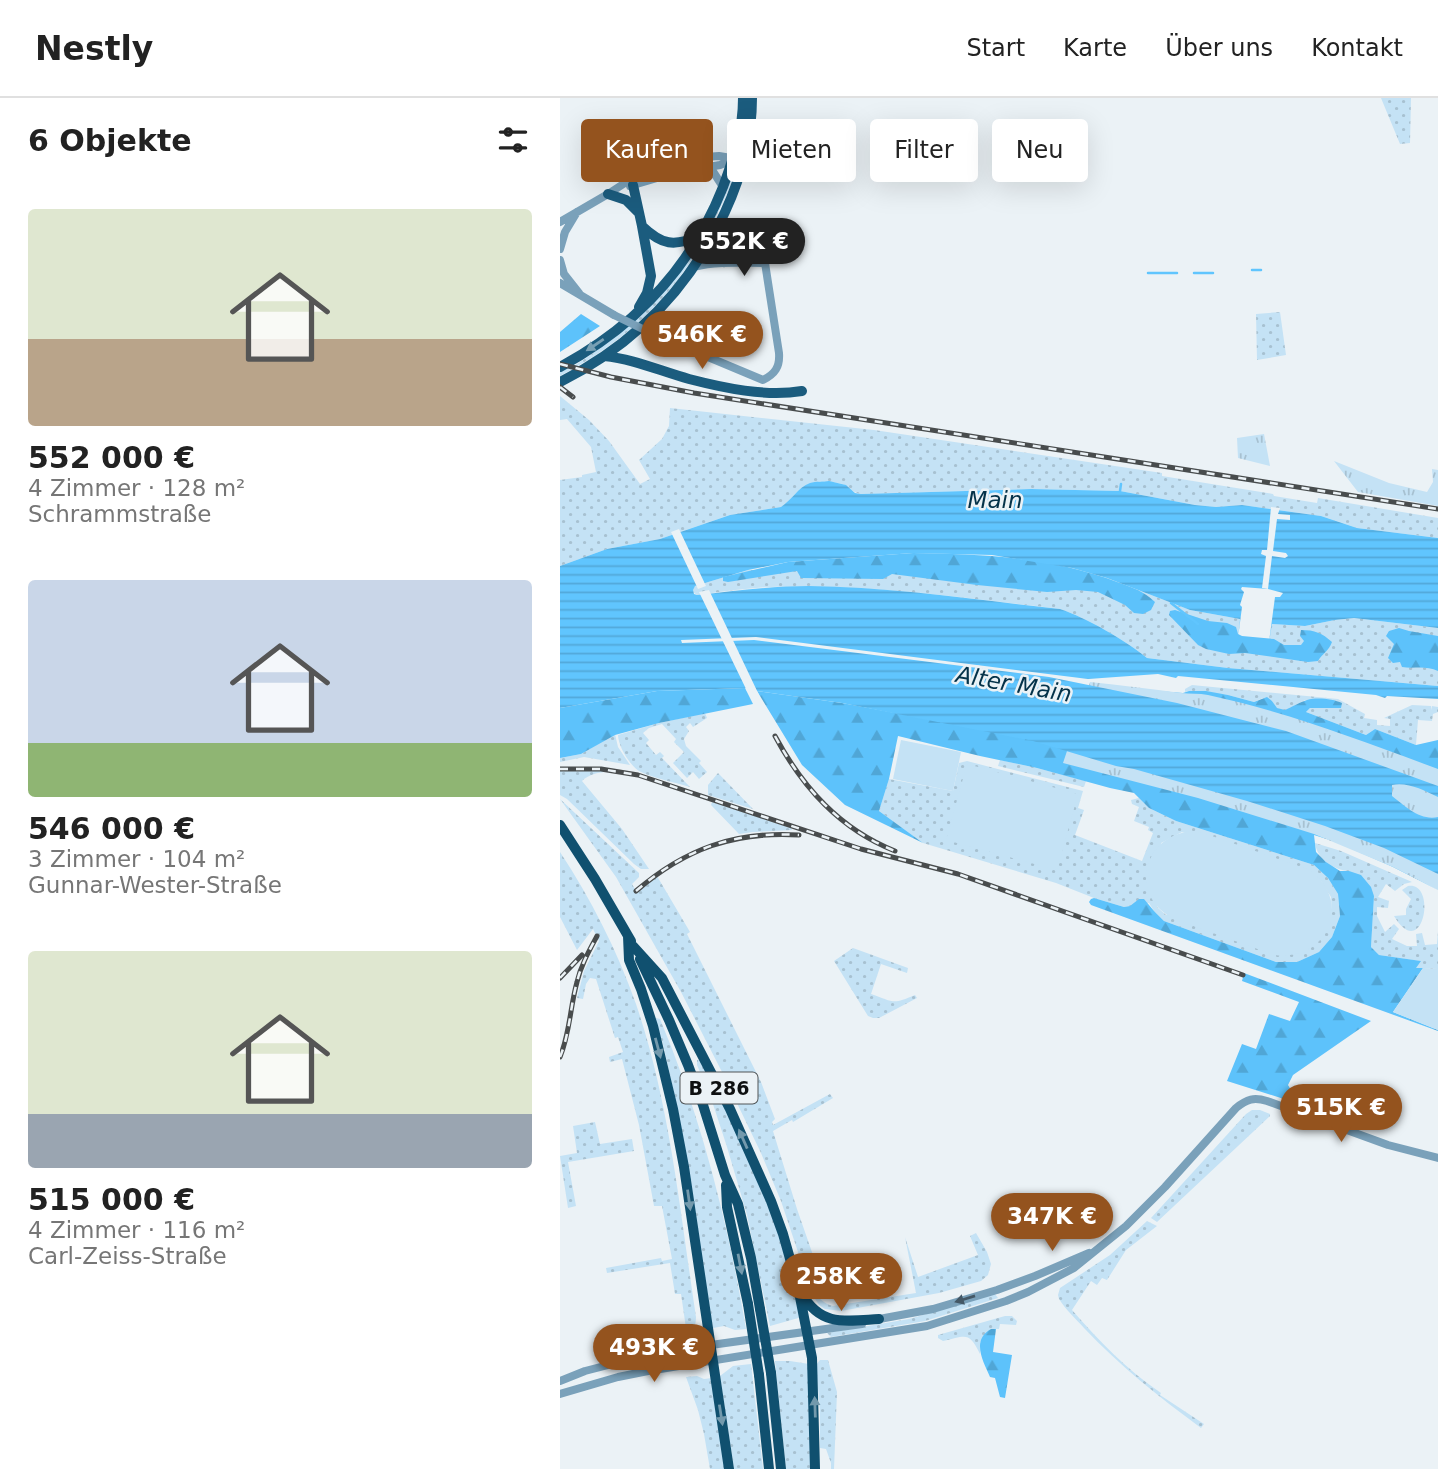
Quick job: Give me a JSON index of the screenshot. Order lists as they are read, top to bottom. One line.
{"streets":{"highway":["B 286"]},"water":["Main","Alter Main"],"page":{"header":"Nestly","nav":["Start","Karte","Über uns","Kontakt"],"heading":"6 Objekte","chip":["Kaufen","Mieten","Filter","Neu"],"list":[{"name":"552 000 €","note":"4 Zimmer · 128 m² · Schrammstraße"},{"name":"546 000 €","note":"3 Zimmer · 104 m² · Gunnar-Wester-Straße"},{"name":"515 000 €","note":"4 Zimmer · 116 m² · Carl-Zeiss-Straße"}],"price":["552K €","546K €","515K €","347K €","258K €","493K €"]}}
